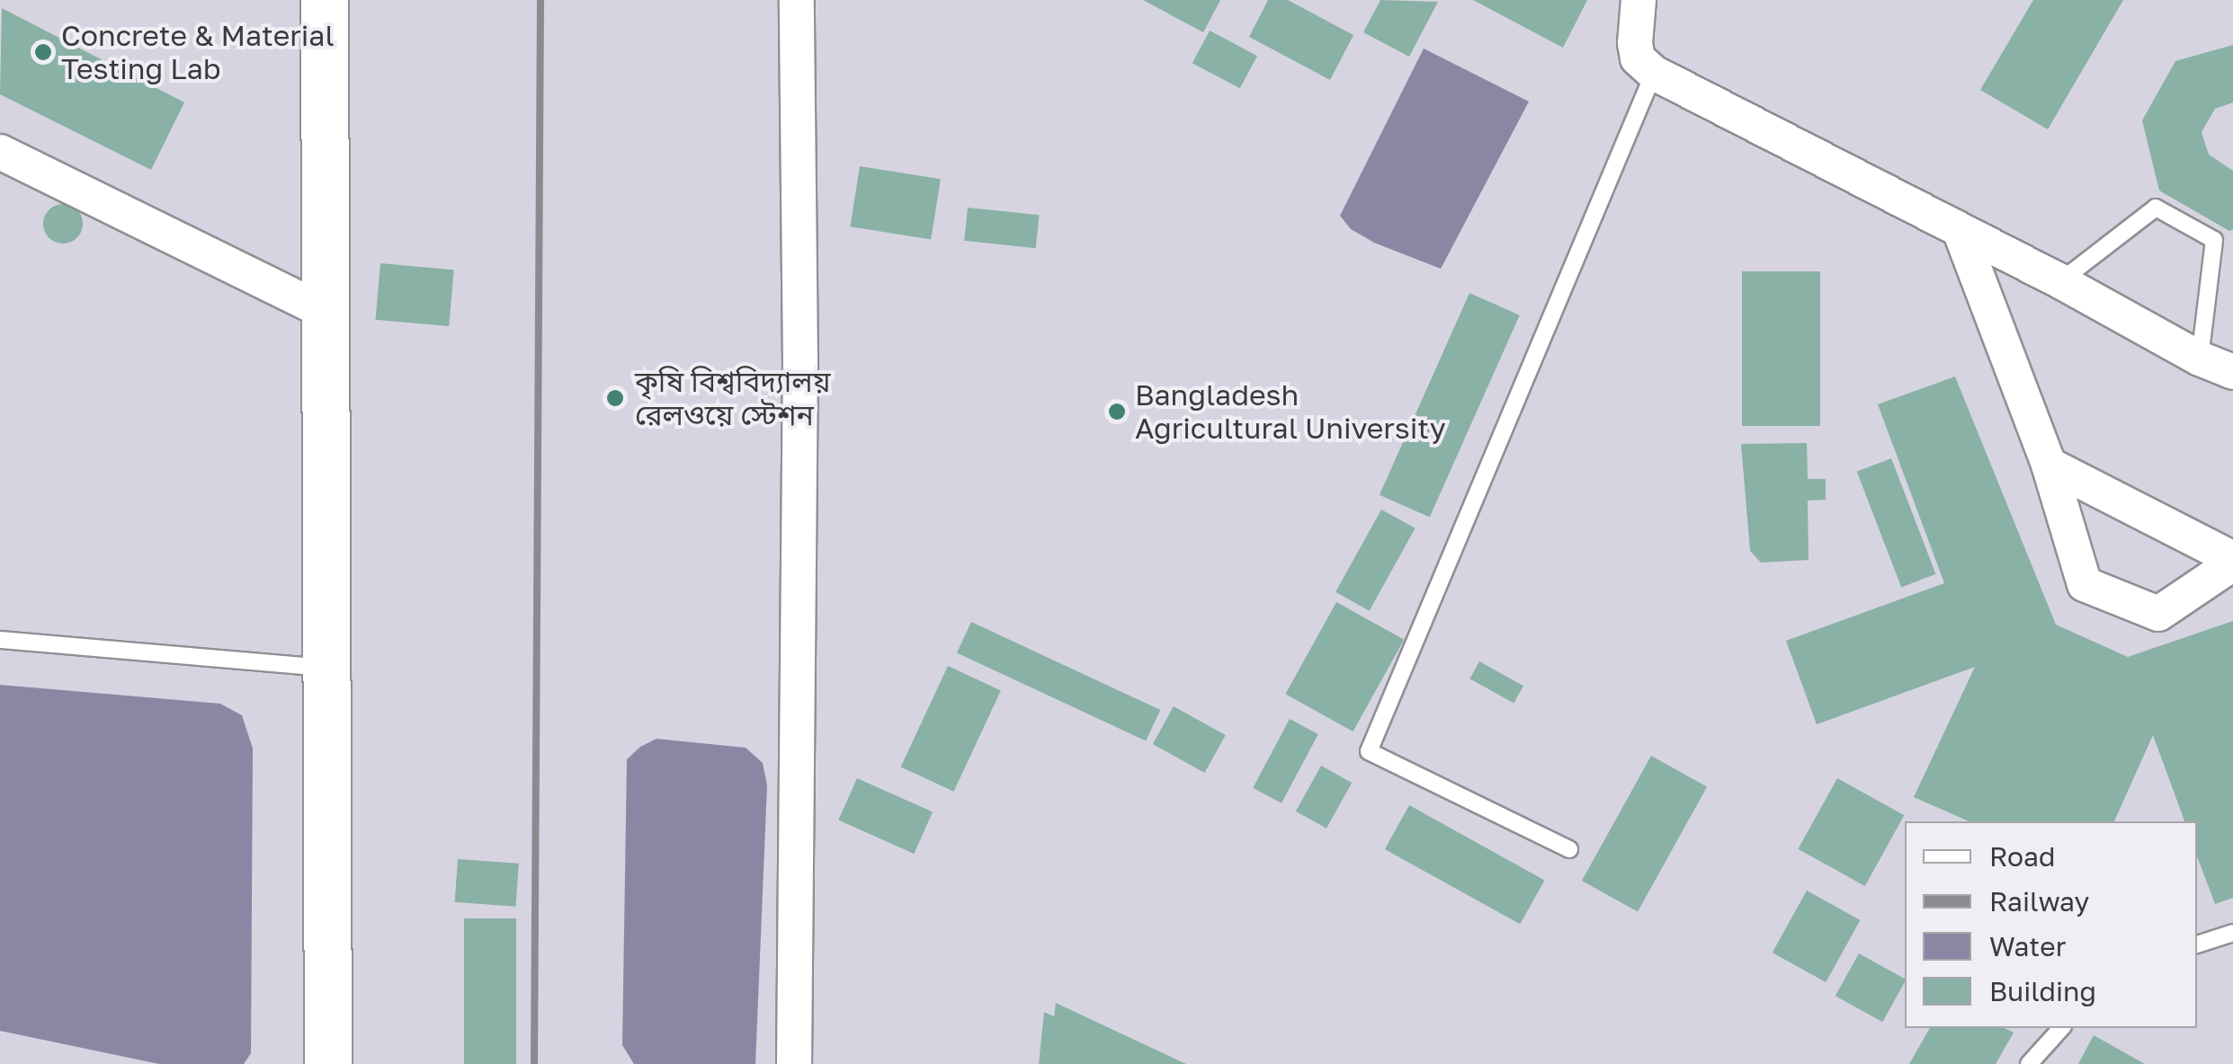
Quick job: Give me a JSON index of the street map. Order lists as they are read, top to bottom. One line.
{"places":["Concrete & Material Testing Lab","কৃষি বিশ্ববিদ্যালয় রেলওয়ে স্টেশন","Bangladesh Agricultural University"],"legend":["Road","Railway","Water","Building"]}
